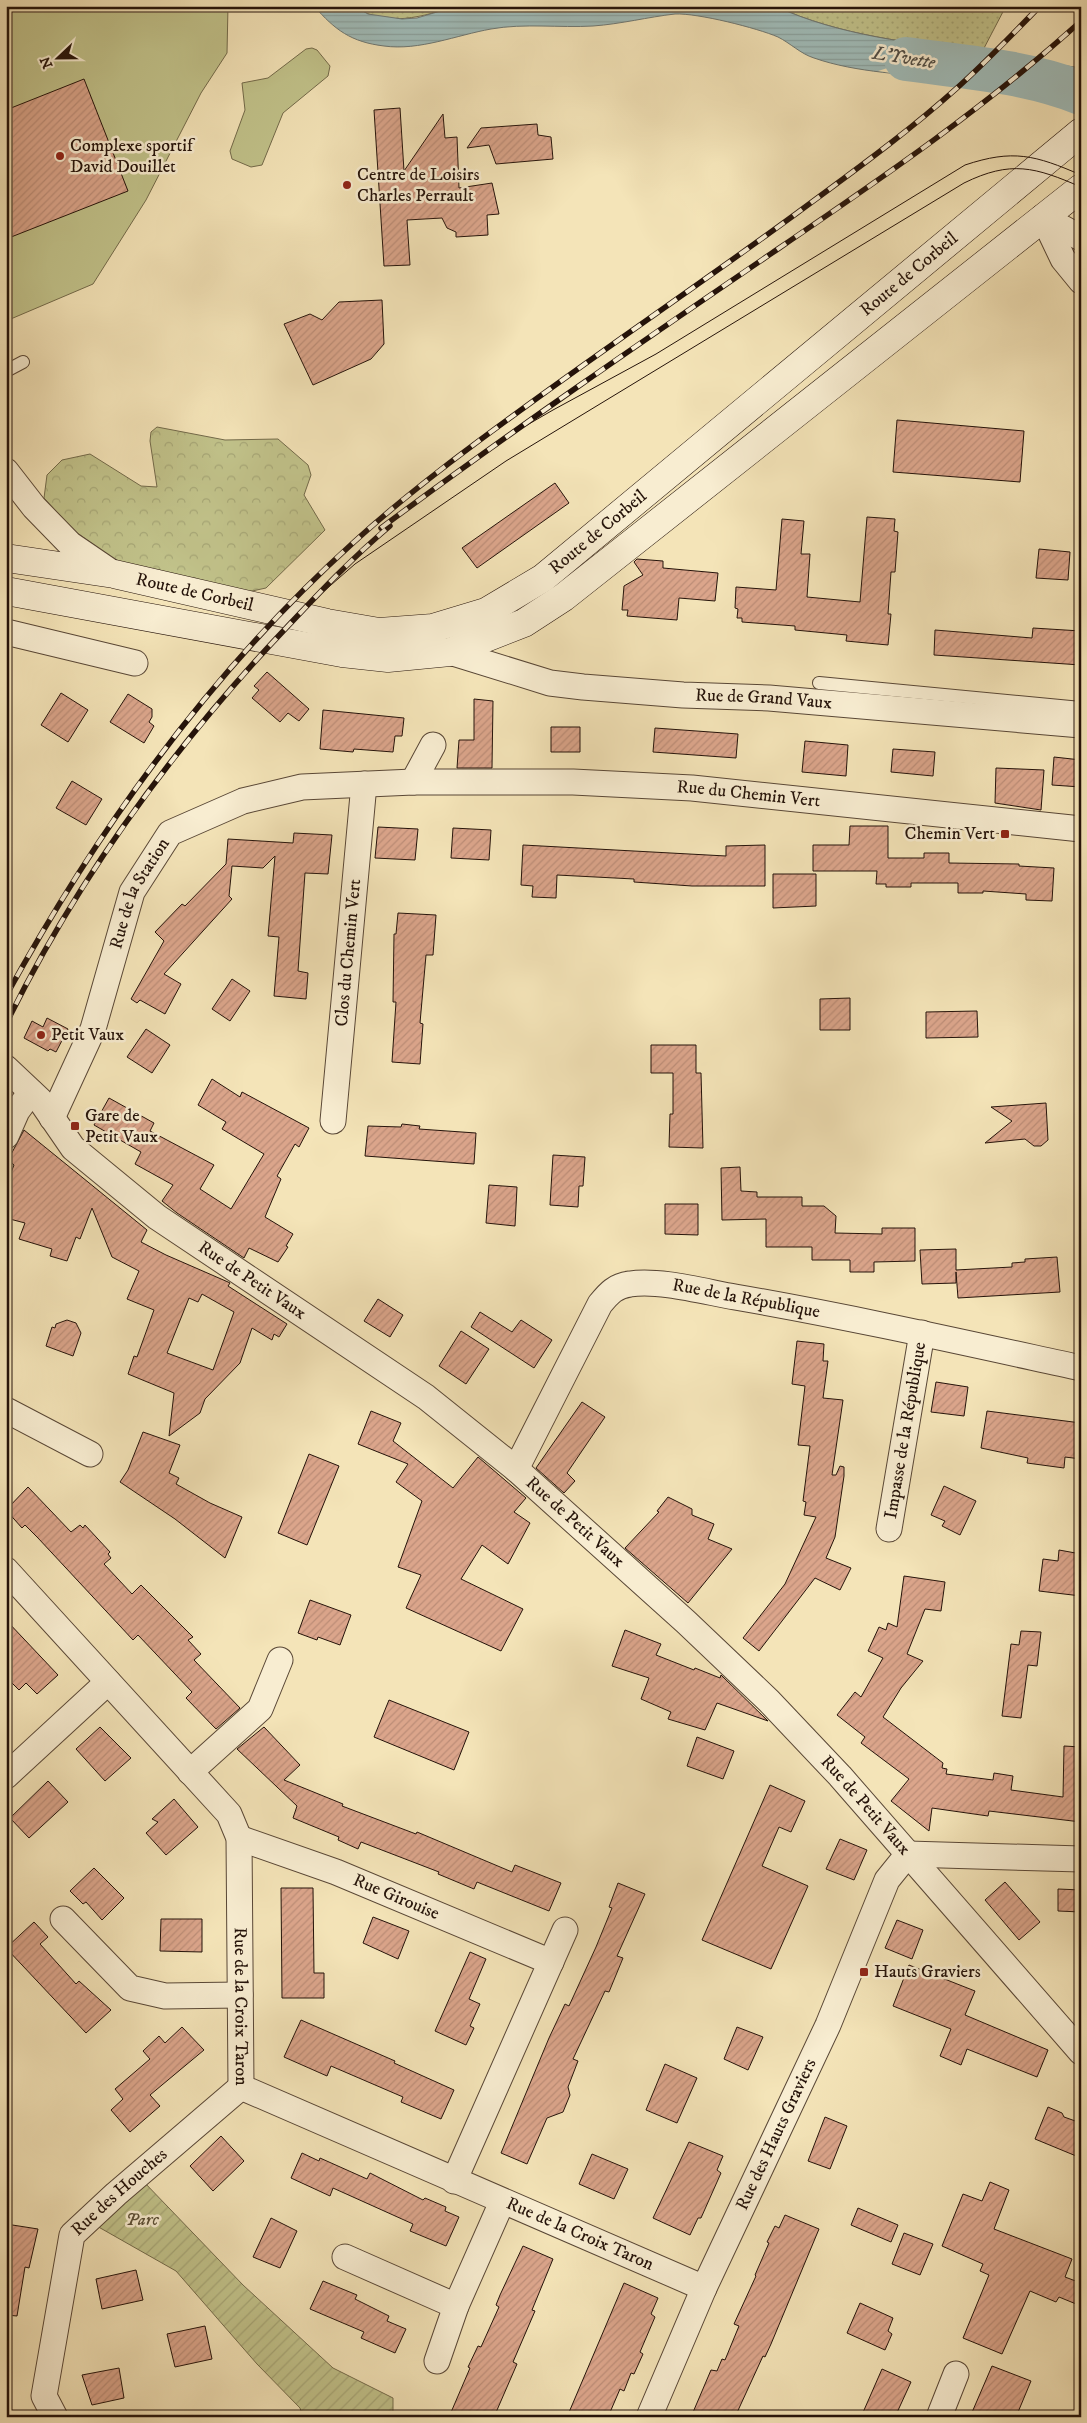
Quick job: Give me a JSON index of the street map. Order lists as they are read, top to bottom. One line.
{"streets":{"main road":["Route de Corbeil"],"street":["Rue de Grand Vaux","Rue du Chemin Vert","Rue de la Station","Clos du Chemin Vert","Rue de Petit Vaux","Rue de la République","Impasse de la République","Rue Girouise","Rue de la Croix Taron","Rue des Hauts Graviers","Rue des Houches"]},"crossings":[["Route de Corbeil","Rue de Grand Vaux"],["Rue du Chemin Vert","Rue de la Station"],["Rue de la Station","Clos du Chemin Vert"],["Rue de la Station","Rue de Petit Vaux"],["Rue de Petit Vaux","Rue de la République"],["Rue de Petit Vaux","Rue des Hauts Graviers"],["Rue de la République","Impasse de la République"],["Rue Girouise","Rue de la Croix Taron"],["Rue de la Croix Taron","Rue des Hauts Graviers"],["Rue de la Croix Taron","Rue des Houches"]],"water":["L'Yvette"],"parks":["Parc"],"places":{"other":["Complexe sportif David Douillet","Centre de Loisirs Charles Perrault","Petit Vaux"],"transit":["Chemin Vert","Gare de Petit Vaux","Hauts Graviers"]},"north":"left"}
